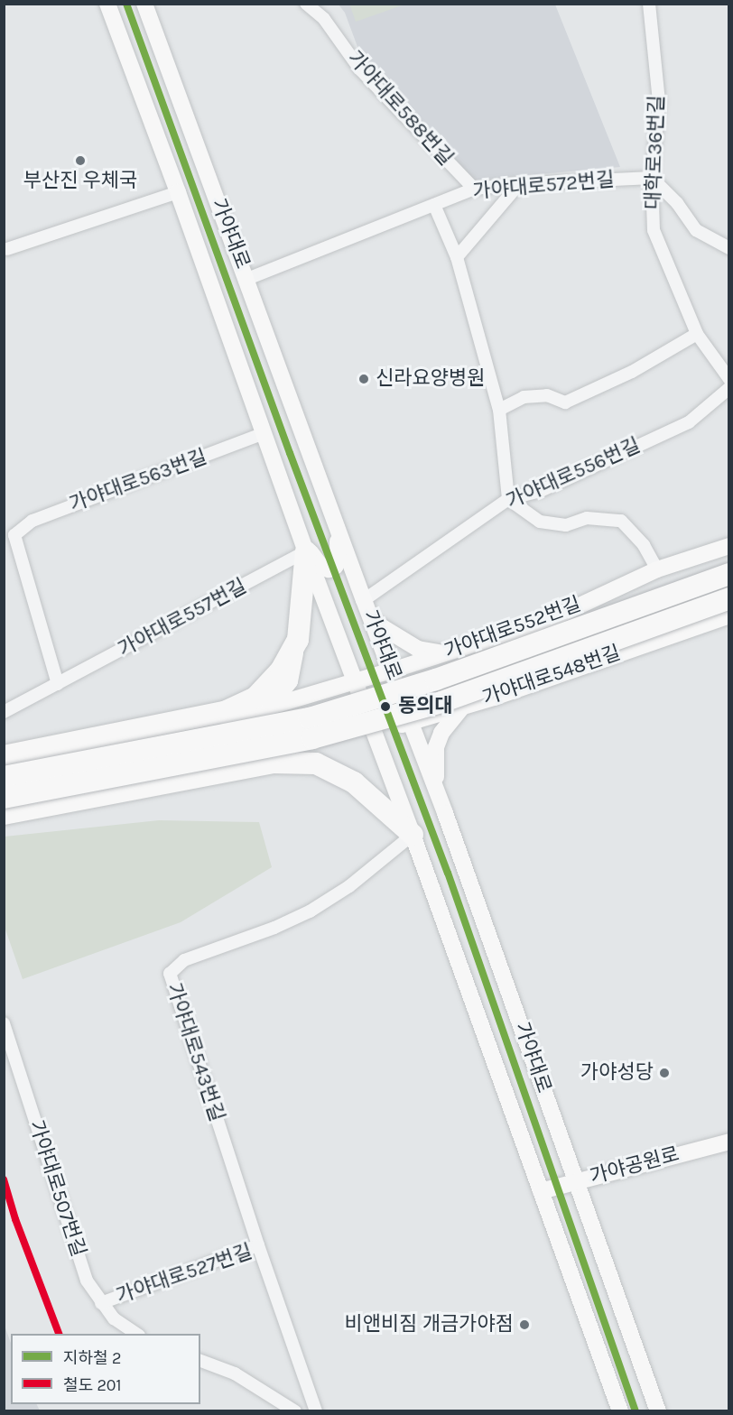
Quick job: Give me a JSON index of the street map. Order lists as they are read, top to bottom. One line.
{"streets":{"main road":["가야대로","가야대로552번길","가야대로548번길","가야공원로"],"street":["가야대로588번길","대학로36번길","가야대로572번길","가야대로556번길","가야대로563번길","가야대로557번길","가야대로543번길","가야대로507번길","가야대로527번길"]},"crossings":[["가야대로588번길","가야대로572번길"],["대학로36번길","가야대로572번길"],["가야대로572번길","가야대로"],["가야대로","가야대로556번길"],["가야대로","가야대로563번길"],["가야대로","가야대로557번길"],["가야대로","가야대로552번길"],["가야대로","가야대로548번길"],["가야대로","가야대로543번길"],["가야대로","가야공원로"],["가야대로563번길","가야대로557번길"],["가야대로543번길","가야대로527번길"],["가야대로507번길","가야대로527번길"]],"places":["부산진 우체국","신라요양병원","동의대","가야성당","비앤비짐 개금가야점"],"lines":["metro line 2","rail line 201"],"legend":["지하철 2","철도 201"]}
